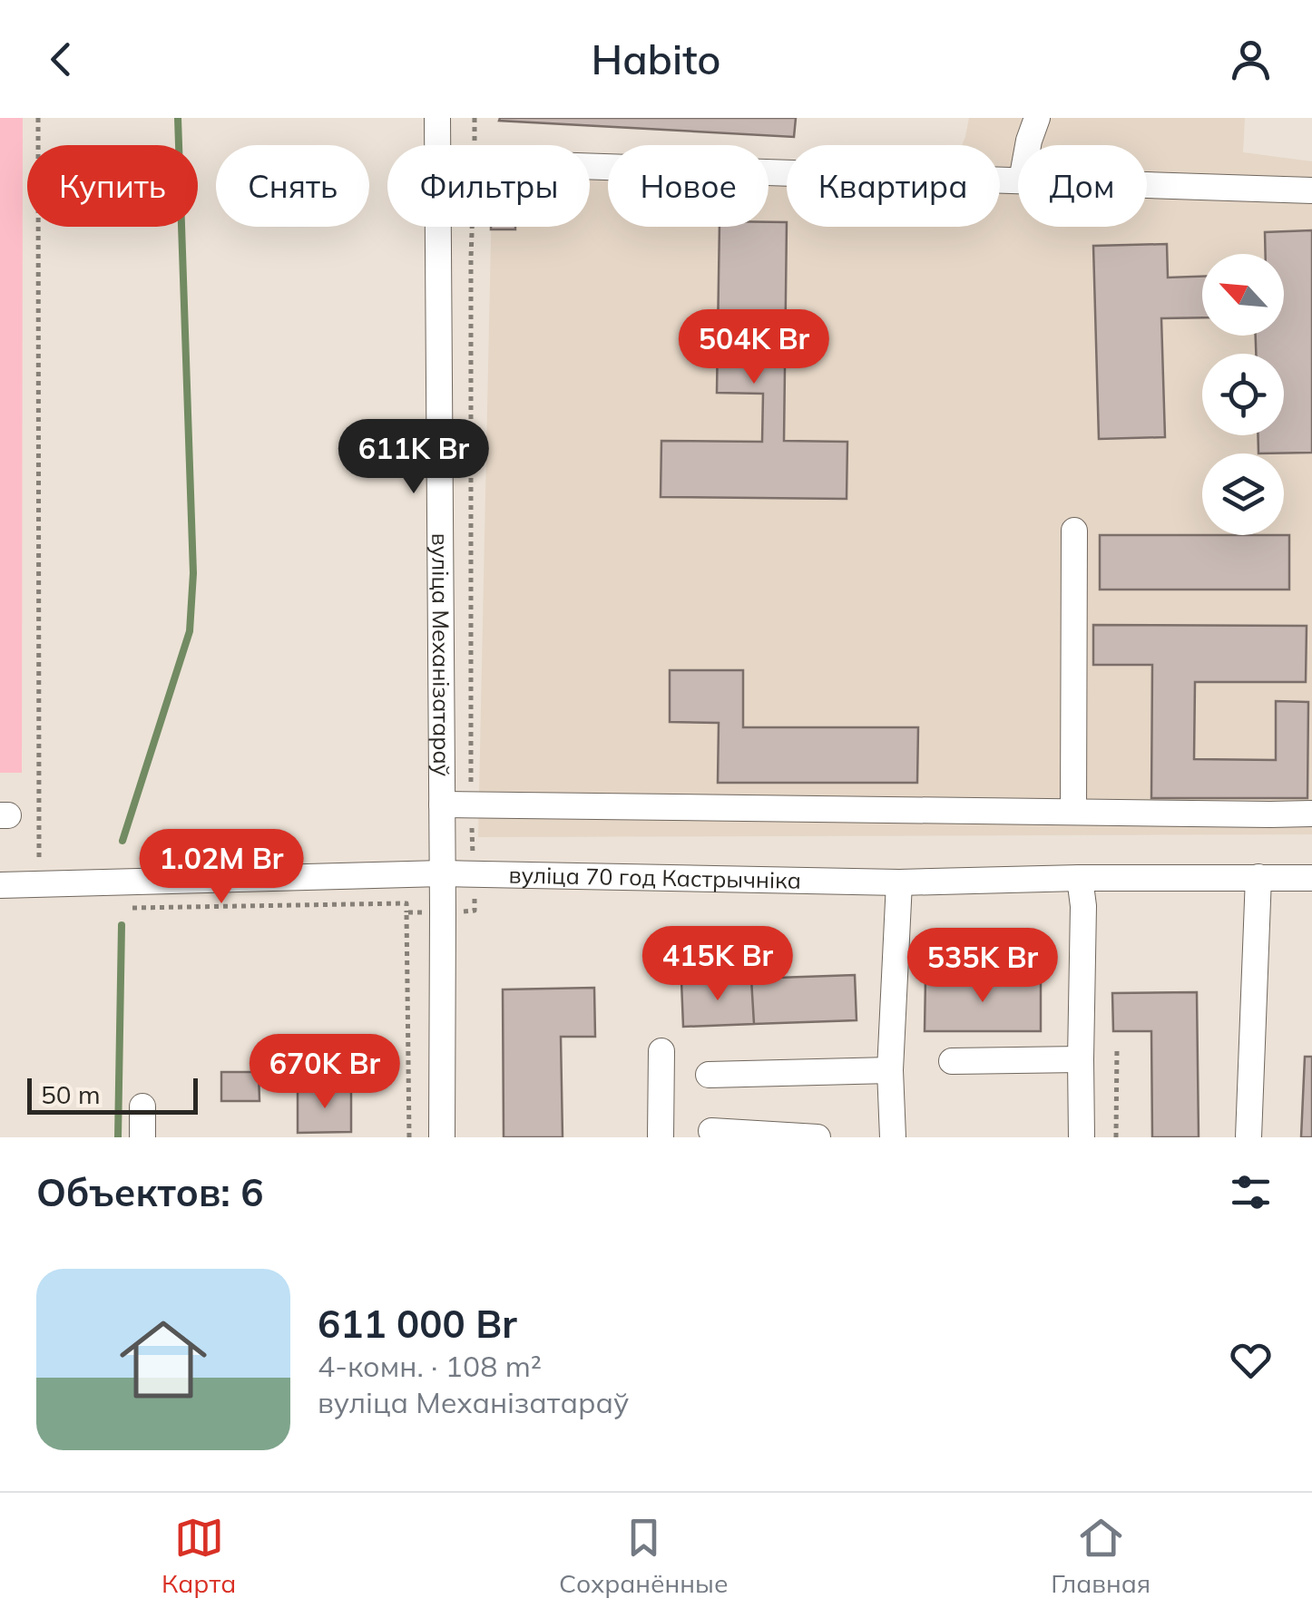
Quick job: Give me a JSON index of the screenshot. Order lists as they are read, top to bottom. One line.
{"streets":{"street":["вуліца Механізатараў","вуліца 70 год Кастрычніка"]},"crossings":[["вуліца Механізатараў","вуліца 70 год Кастрычніка"]],"scale_bar":"50 m","north":"top left","page":{"header":"Habito","chip":["Купить","Снять","Фильтры","Новое","Квартира","Дом"],"price":["504K Br","611K Br","1.02M Br","415K Br","535K Br","670K Br"],"scale":"50 m","heading":"Объектов: 6","list":[{"name":"611 000 Br","note":"4-комн. · 108 m² · вуліца Механізатараў"}],"tabs":["Карта","Сохранённые","Главная"]}}
